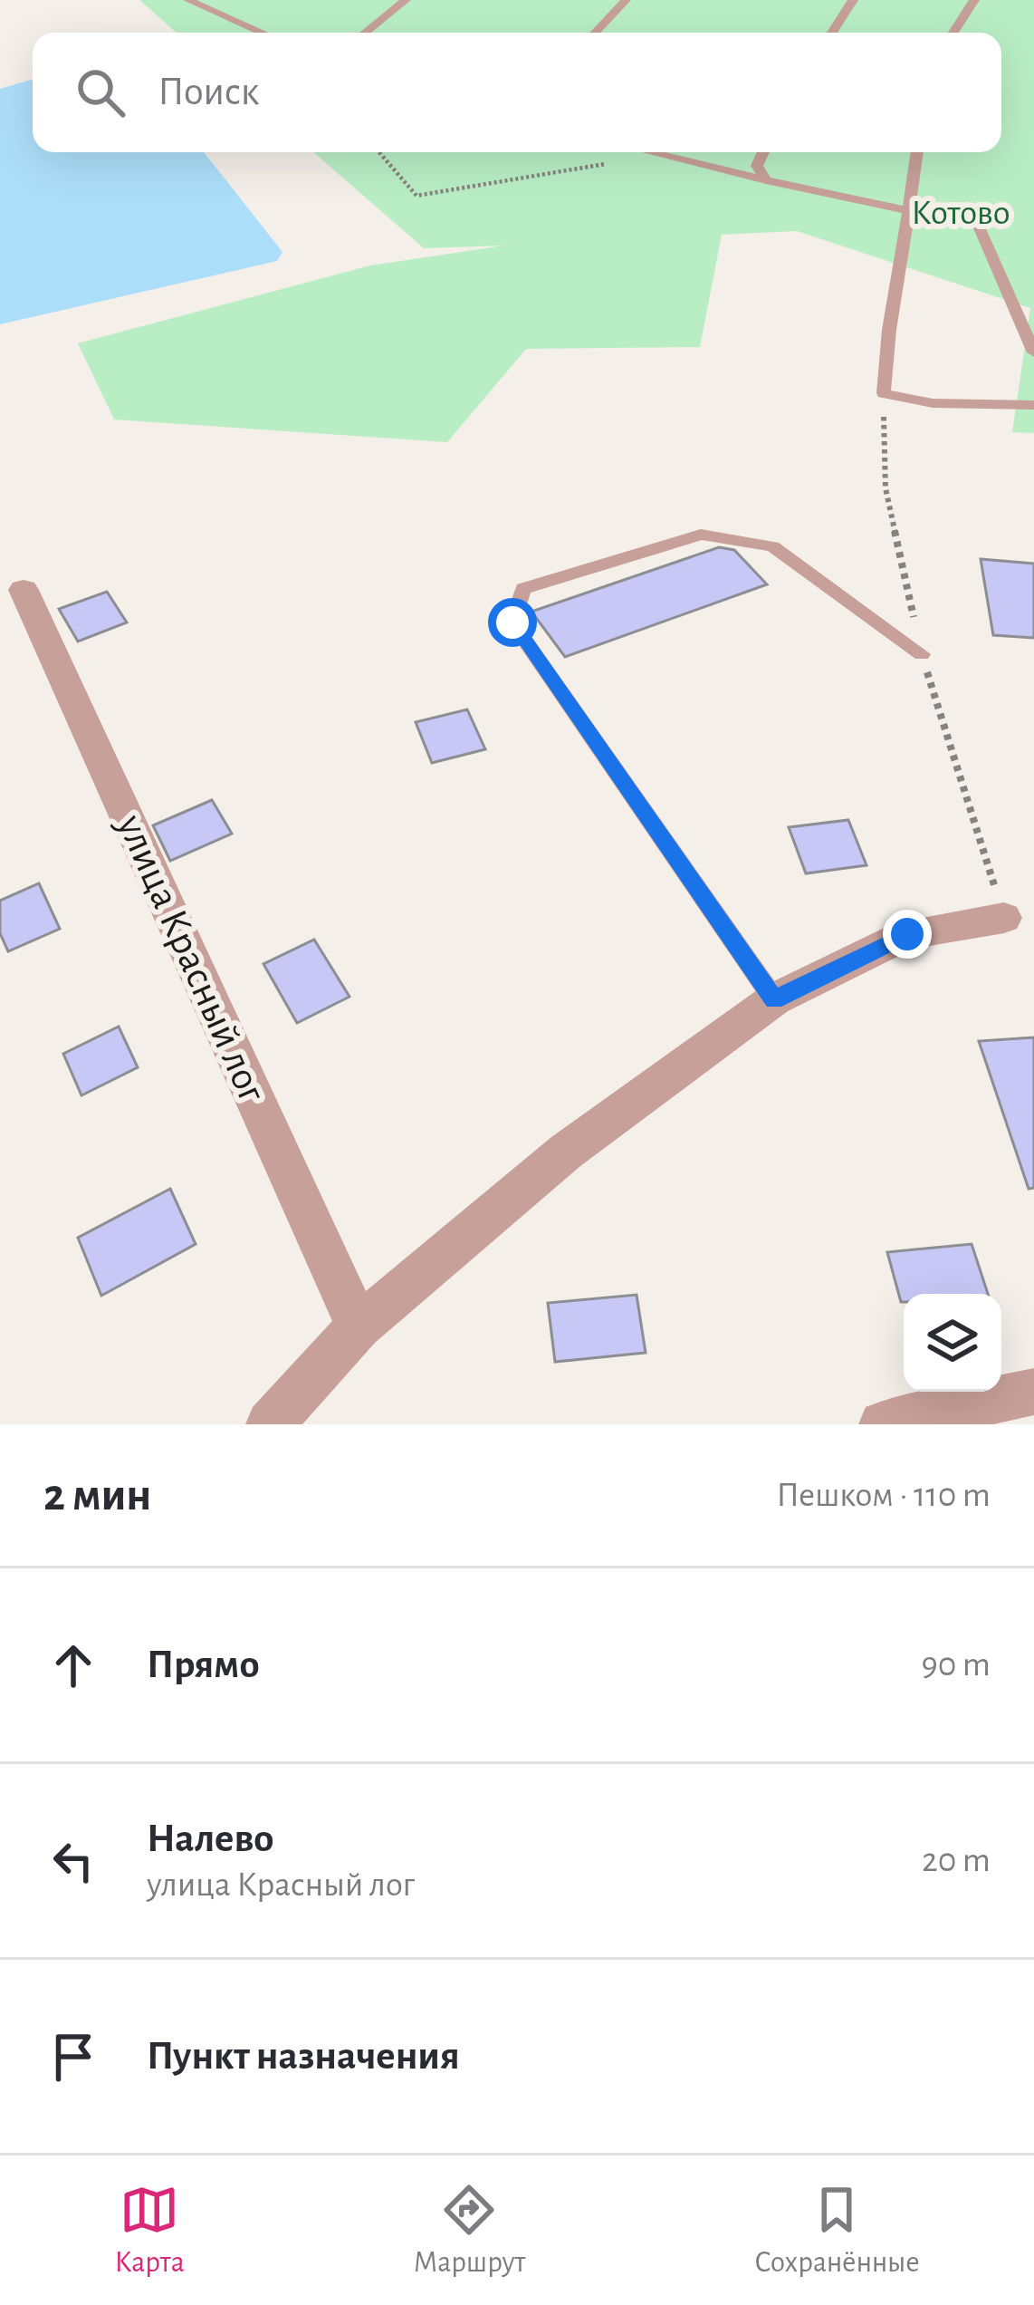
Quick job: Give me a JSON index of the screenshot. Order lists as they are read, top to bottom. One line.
{"streets":{"street":["улица Красный лог"]},"parks":["Котово"],"page":{"search":"Поиск","heading":["2 мин","Пешком · 110 m"],"list":[["Прямо","90 m"],["Налево","улица Красный лог","20 m"],"Пункт назначения"],"nav":["Карта","Маршрут","Сохранённые"]}}
